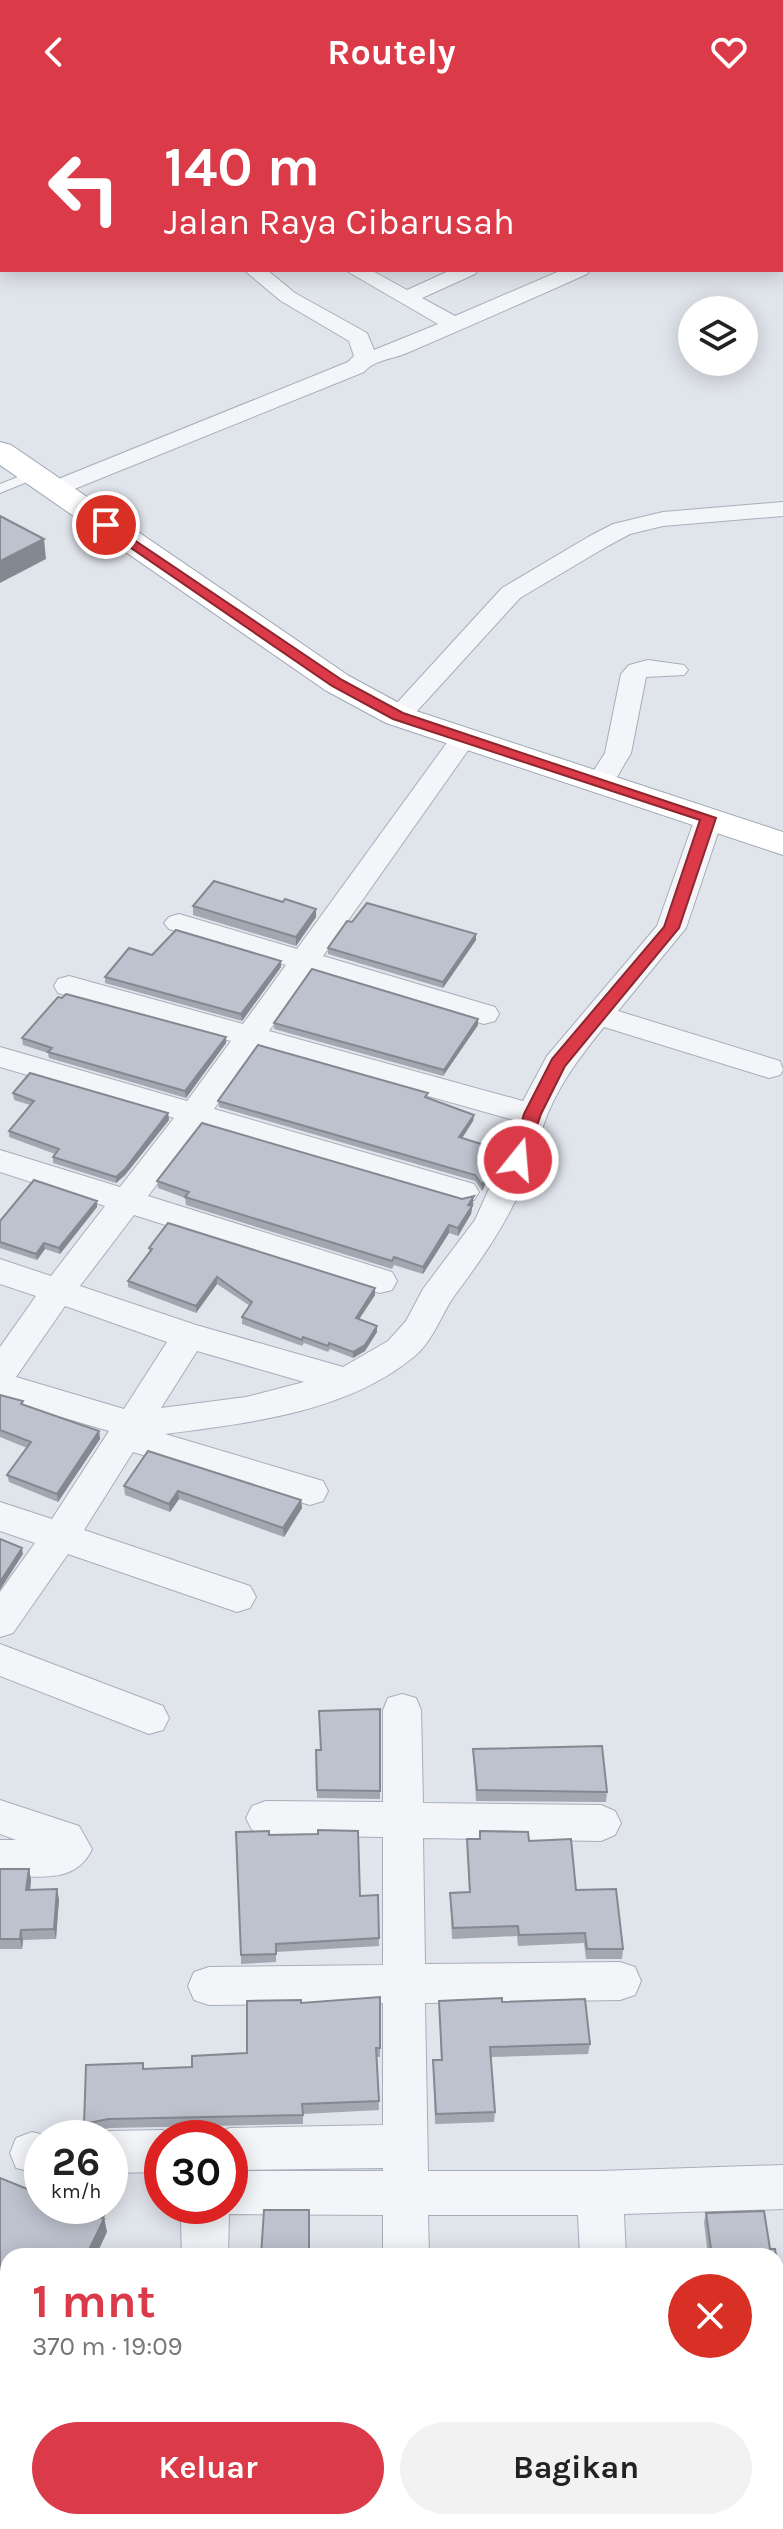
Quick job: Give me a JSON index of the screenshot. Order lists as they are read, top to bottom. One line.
{"page":{"header":"Routely","turn":["140 m","Jalan Raya Cibarusah"],"speed":"26 km/h","limit":"30","heading":["1 mnt","370 m · 19:09"],"buttons":["Keluar","Bagikan"]}}
